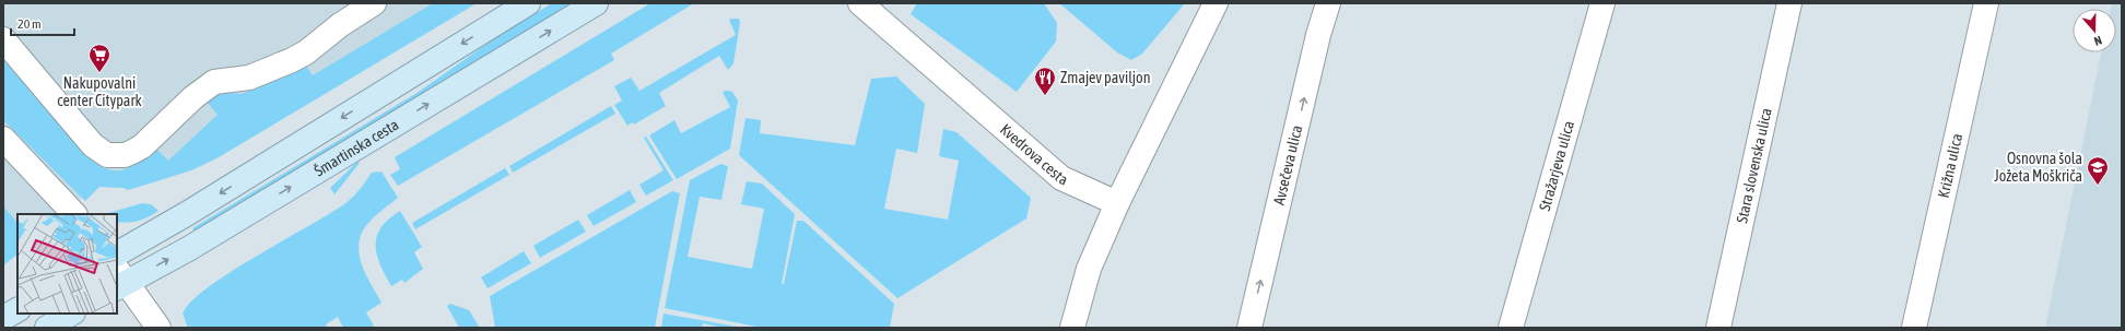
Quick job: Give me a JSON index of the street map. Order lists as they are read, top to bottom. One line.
{"streets":{"main road":["Šmartinska cesta"],"street":["Kvedrova cesta","Avsečeva ulica","Stražarjeva ulica","Stara slovenska ulica","Križna ulica"]},"places":{"supermarket":["Nakupovalni center Citypark"],"restaurant":["Zmajev paviljon"],"school or university":["Osnovna šola Jožeta Moškriča"]},"scale_bar":"20 m","north":"bottom"}
